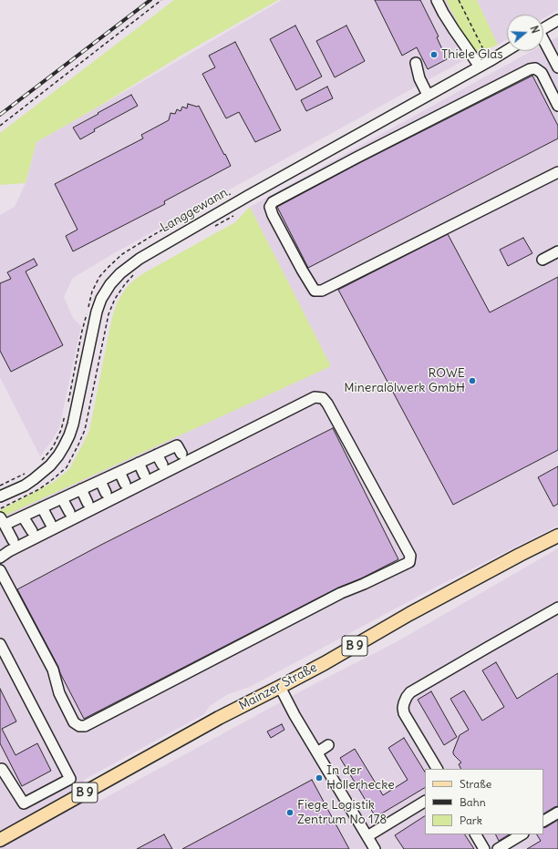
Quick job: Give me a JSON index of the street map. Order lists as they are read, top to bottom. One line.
{"streets":{"main road":["B 9","Mainzer Straße"],"street":["Langgewann"]},"places":["Thiele Glas","ROWE Mineralölwerk GmbH","In der Hollerhecke","Fiege Logistik Zentrum No 178"],"legend":["Straße","Bahn","Park"],"north":"right"}
